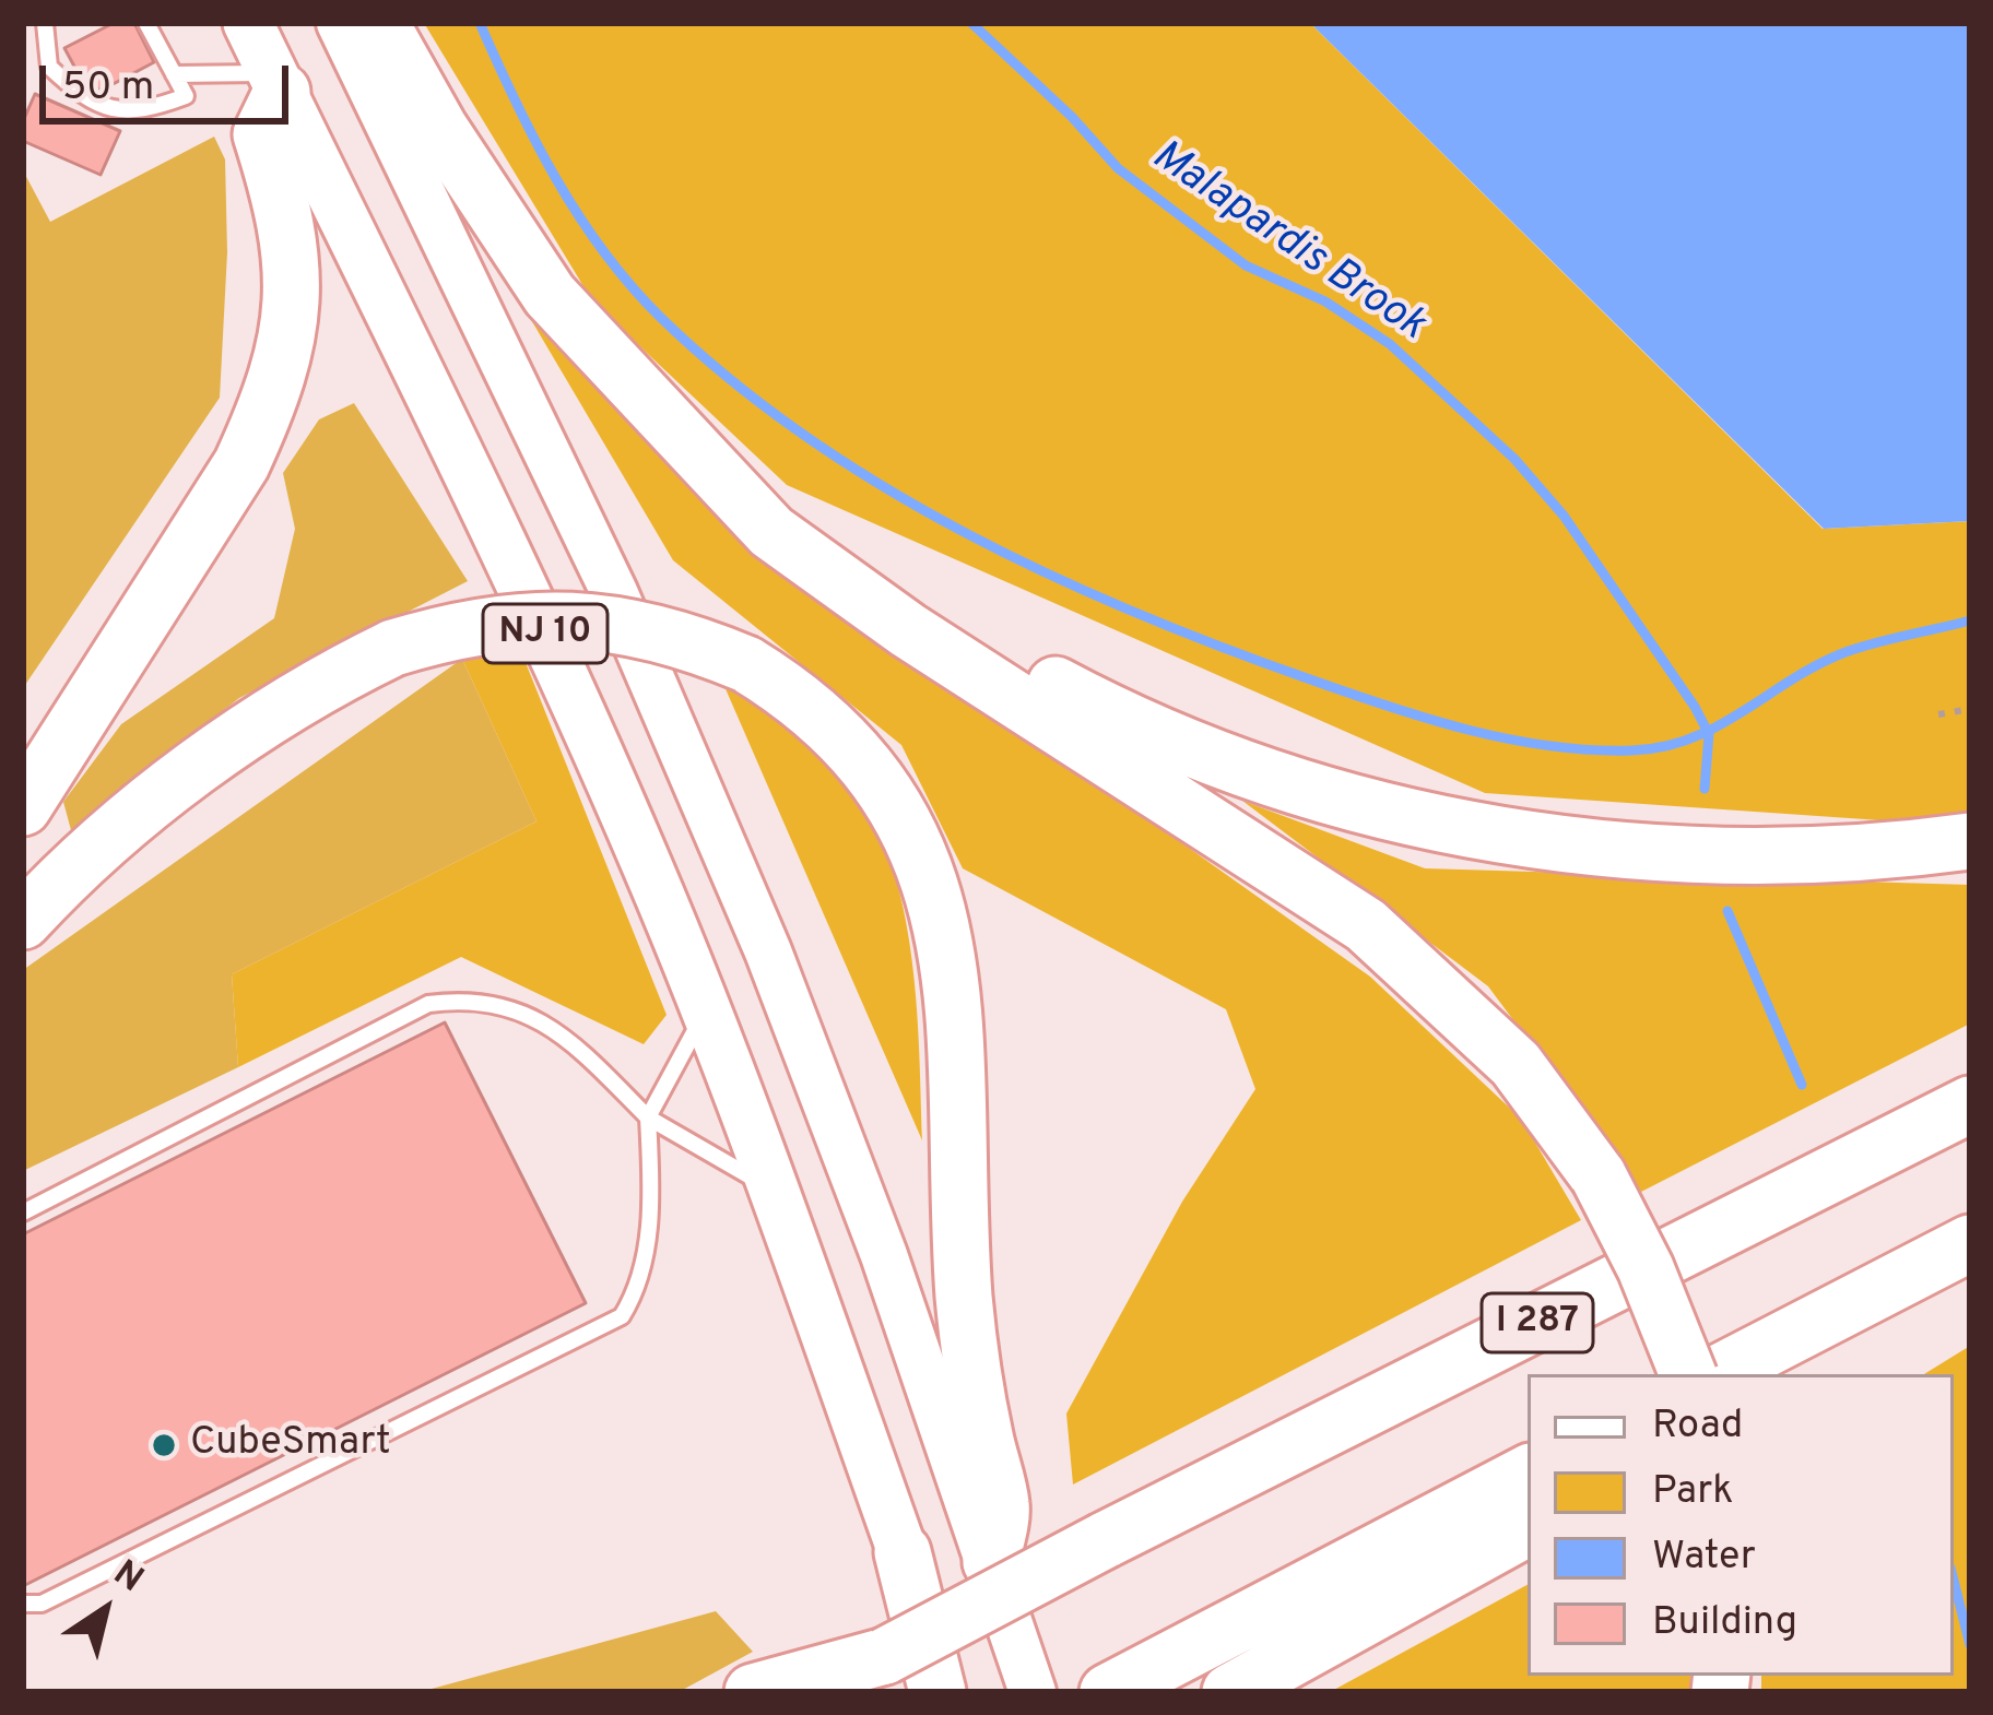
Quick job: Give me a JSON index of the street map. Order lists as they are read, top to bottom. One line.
{"streets":{"highway":["NJ 10","I 287"]},"water":["Malapardis Brook"],"places":["CubeSmart"],"legend":["Road","Park","Water","Building"],"scale_bar":"50 m","north":"top right"}
